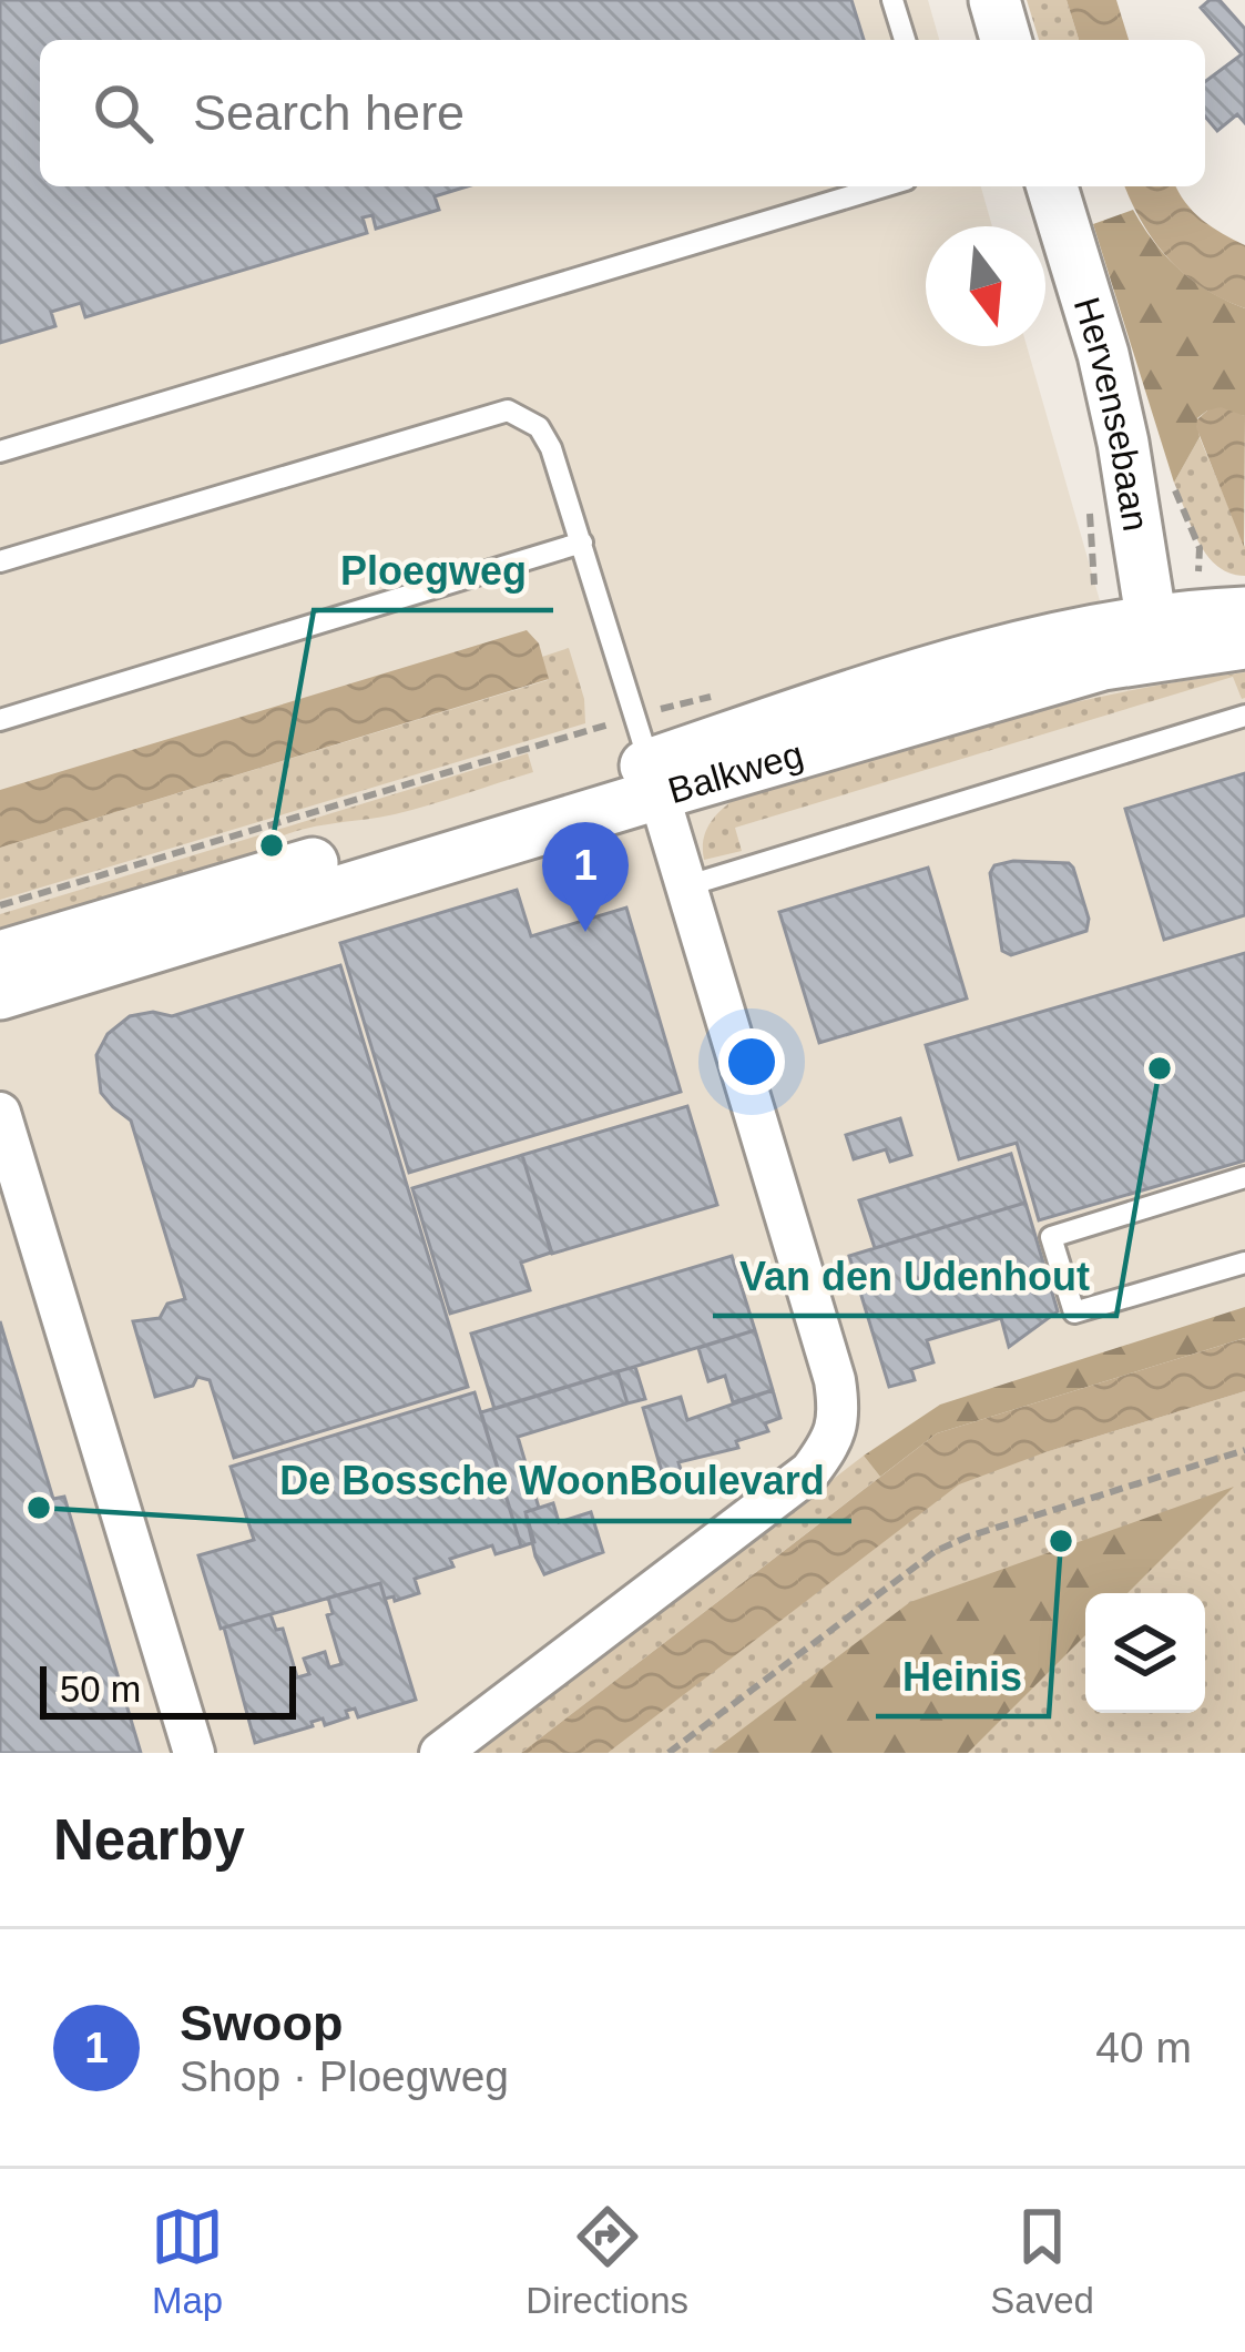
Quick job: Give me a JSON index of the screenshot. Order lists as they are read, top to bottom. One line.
{"streets":{"street":["Hervensebaan","Balkweg"]},"crossings":[["Hervensebaan","Balkweg"]],"places":["Ploegweg","Van den Udenhout","De Bossche WoonBoulevard","Heinis"],"scale_bar":"50 m","north":"bottom","page":{"search":"Search here","pins":"1","scale":"50 m","heading":"Nearby","list":[{"mark":"1","name":"Swoop","note":"Shop · Ploegweg","value":"40 m"}],"nav":["Map","Directions","Saved"]}}
